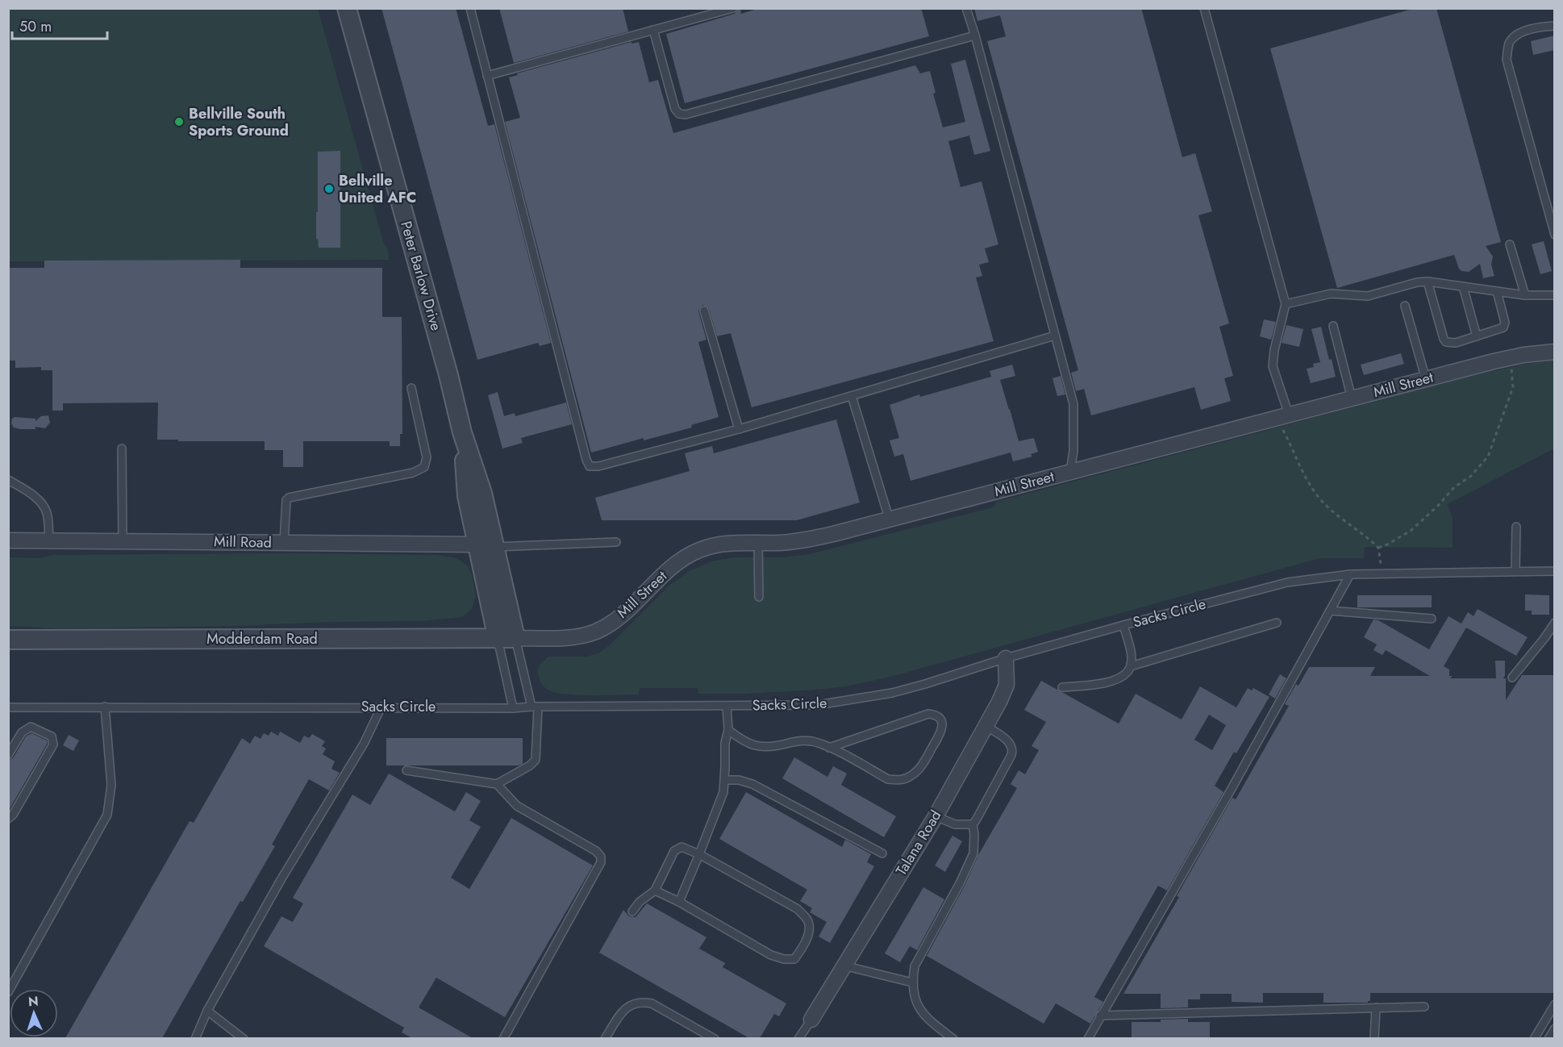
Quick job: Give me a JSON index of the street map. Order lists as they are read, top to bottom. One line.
{"streets":{"street":["Peter Barlow Drive","Mill Street","Mill Road","Modderdam Road","Talana Road"],"lane":["Sacks Circle"]},"crossings":[["Peter Barlow Drive","Mill Street"],["Peter Barlow Drive","Mill Road"],["Peter Barlow Drive","Sacks Circle"],["Peter Barlow Drive","Modderdam Road"],["Mill Street","Modderdam Road"],["Sacks Circle","Talana Road"]],"places":["Bellville South Sports Ground","Bellville United AFC"],"scale_bar":"50 m","north":"top"}
